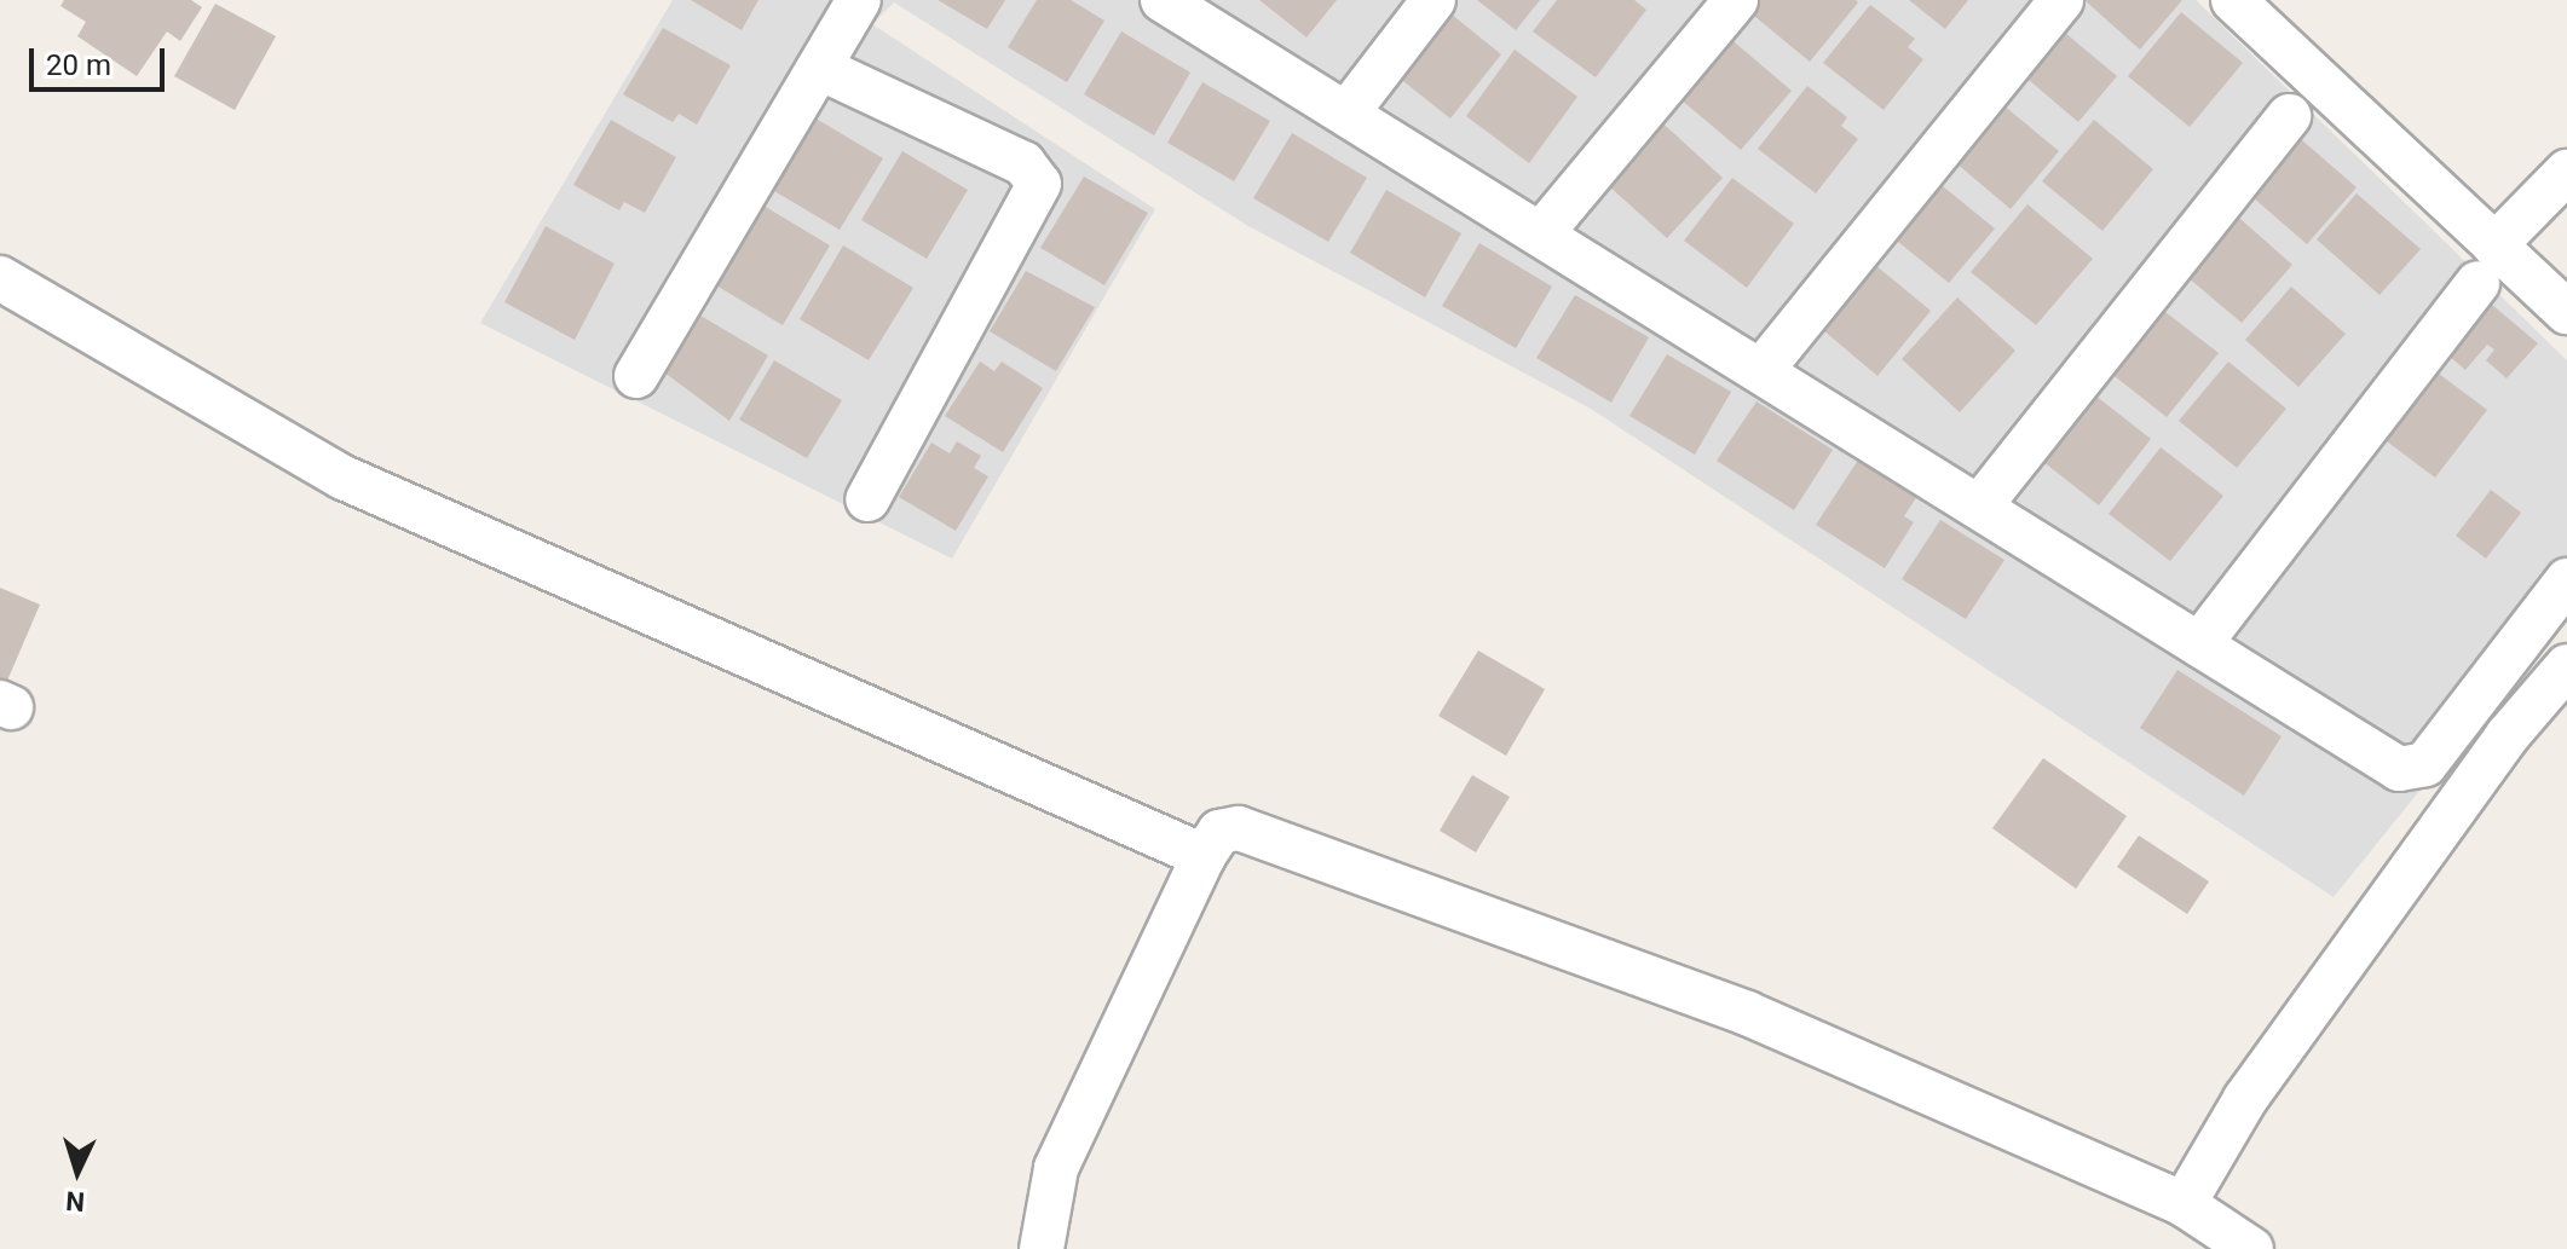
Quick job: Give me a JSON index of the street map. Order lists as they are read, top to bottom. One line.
{"scale_bar":"20 m","north":"bottom"}
